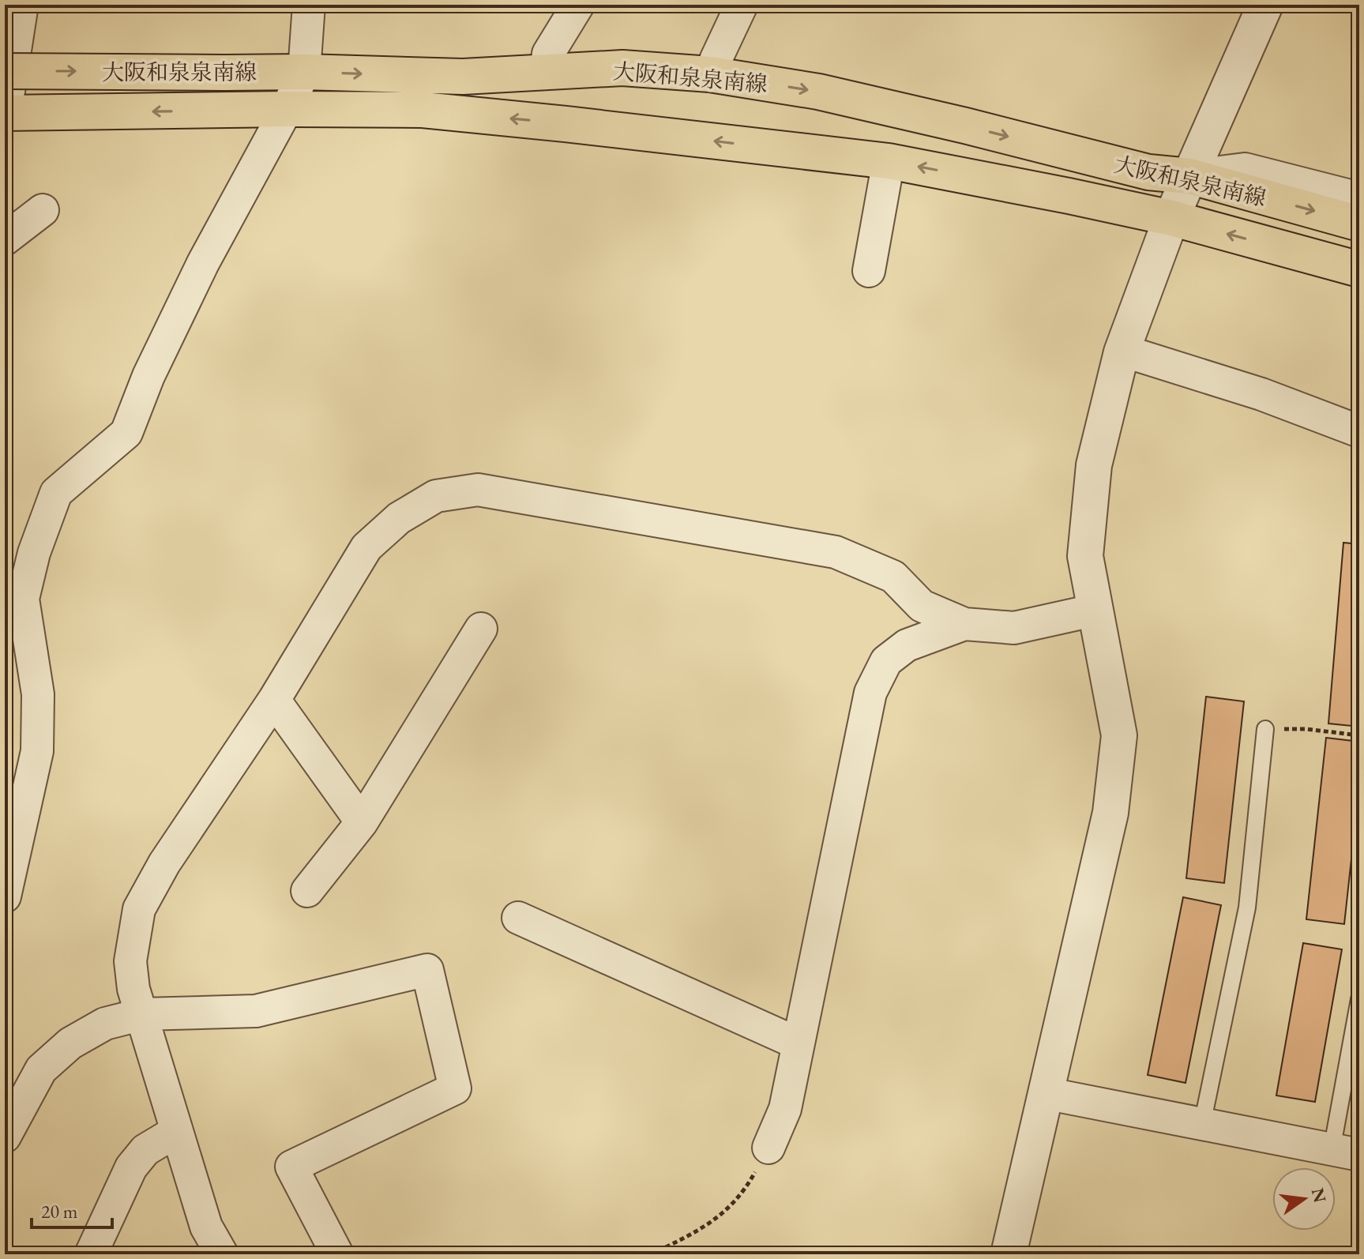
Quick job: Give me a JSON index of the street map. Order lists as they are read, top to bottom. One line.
{"streets":{"main road":["大阪和泉泉南線"]},"scale_bar":"20 m","north":"right"}
